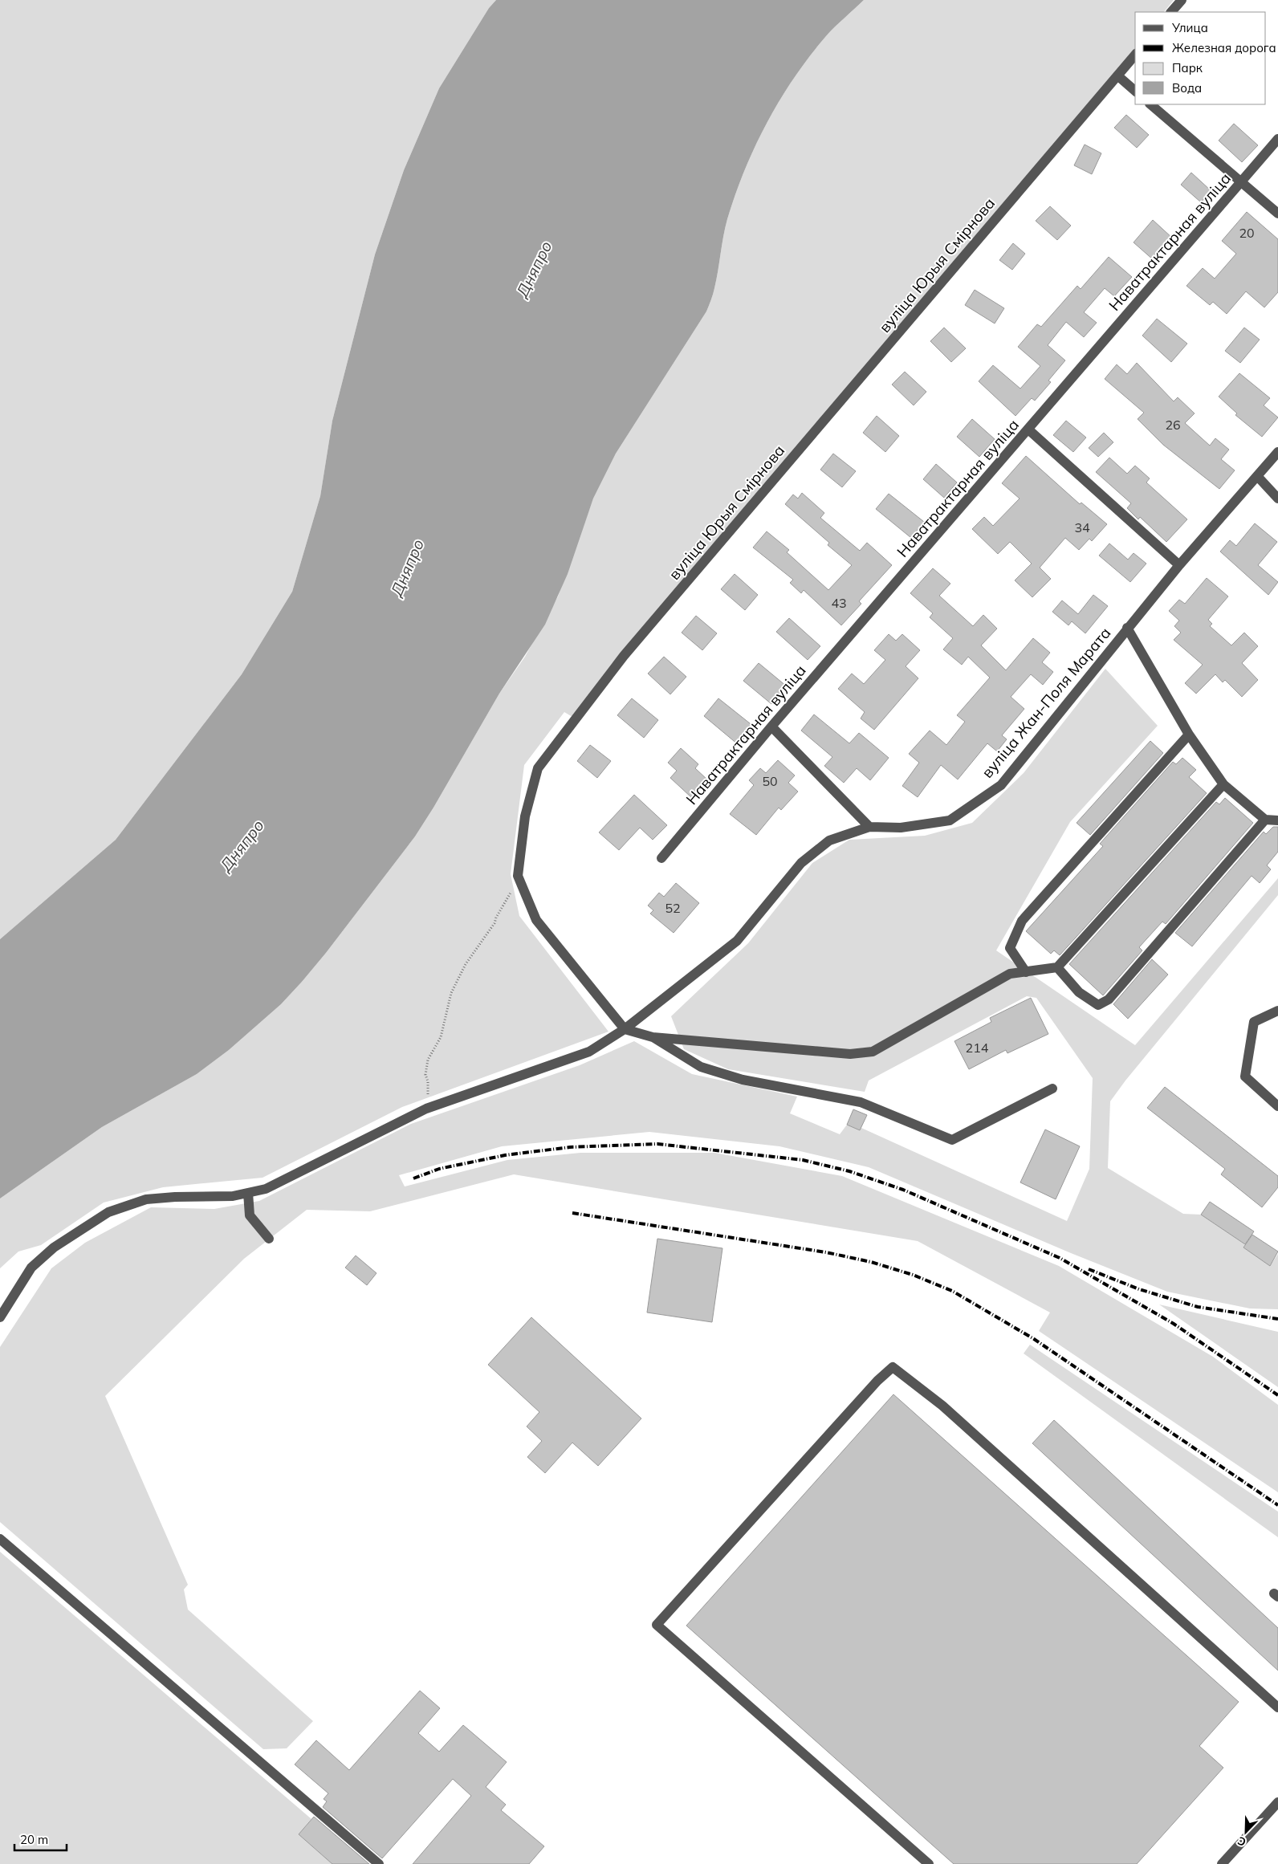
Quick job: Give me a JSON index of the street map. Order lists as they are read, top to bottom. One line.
{"streets":{"street":["Наватрактарная вуліца","вуліца Юрыя Смірнова","вуліца Жан-Поля Марата"]},"crossings":[["вуліца Юрыя Смірнова","вуліца Жан-Поля Марата"]],"water":["Дняпро"],"house_numbers":["20","26","34","43","50","52","214"],"legend":["Улица","Железная дорога","Парк","Вода"],"scale_bar":"20 m","north":"bottom left"}
